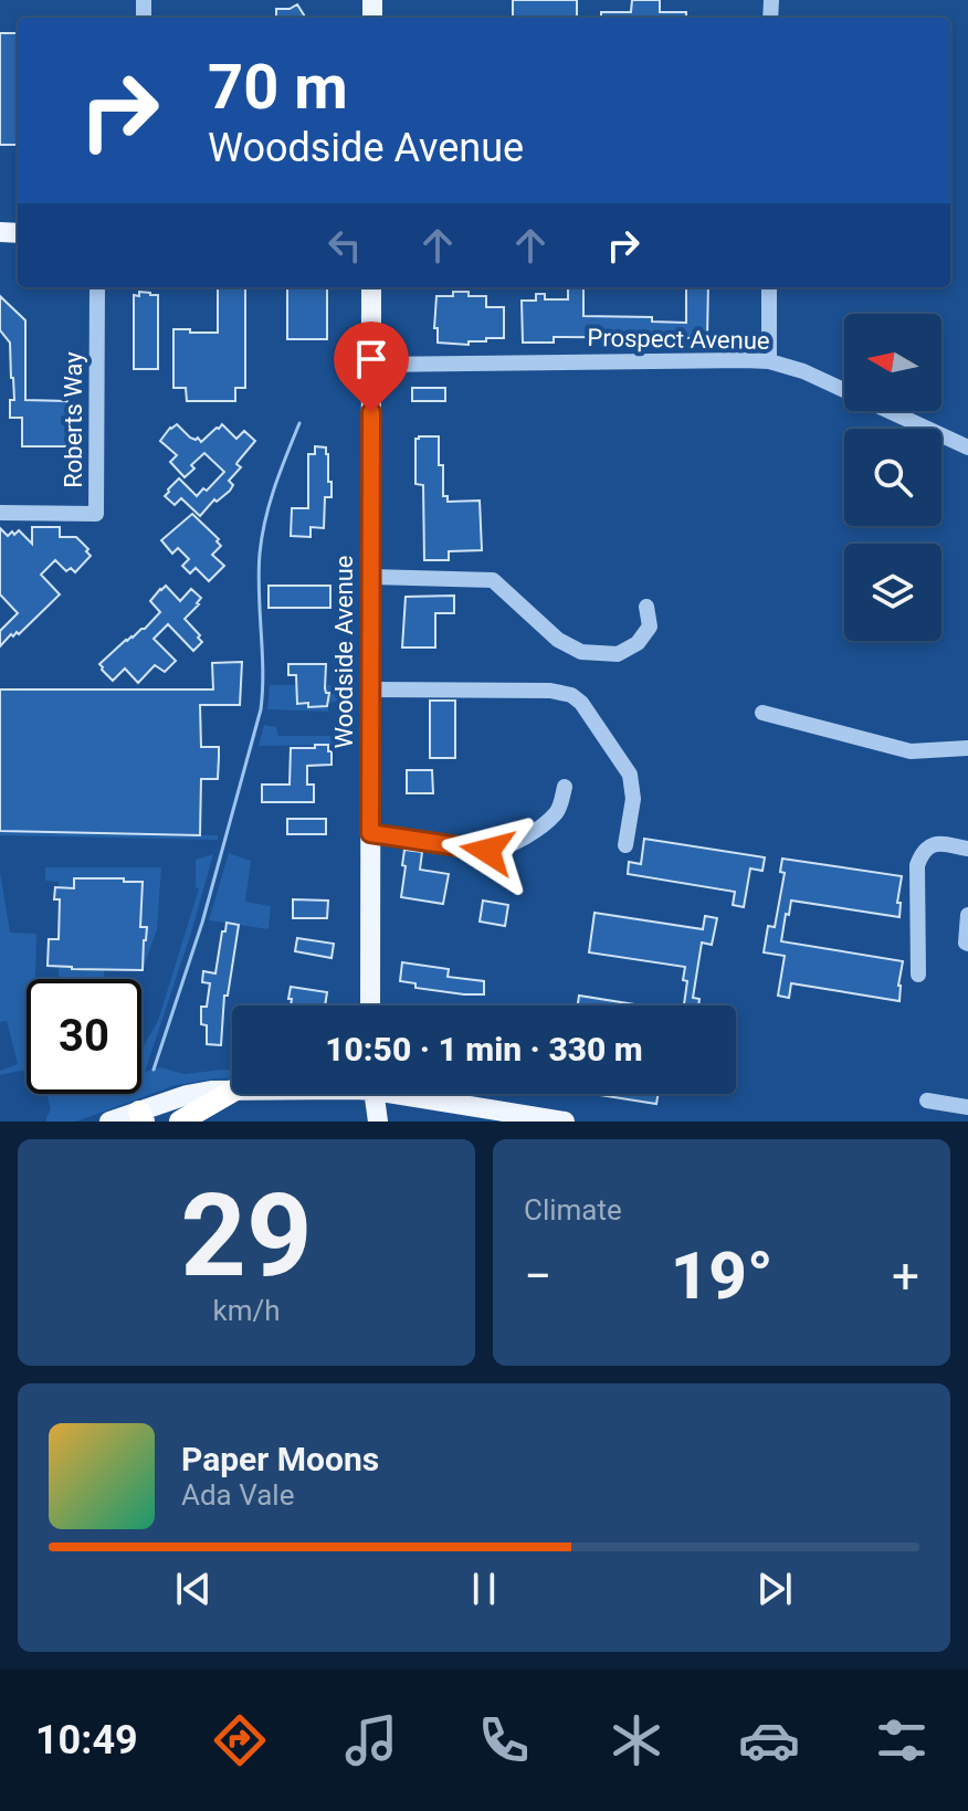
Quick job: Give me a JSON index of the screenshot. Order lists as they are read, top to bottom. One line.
{"streets":{"main road":["Woodside Avenue"],"street":["Prospect Avenue","Roberts Way"]},"crossings":[["Prospect Avenue","Woodside Avenue"]],"north":"left","page":{"turn":["70 m","Woodside Avenue"],"limit":"30","trip":"10:50 · 1 min · 330 m","tile":[["29","km/h"],"Climate"],"heat":["−","19°","+"],"song":["Paper Moons","Ada Vale"],"tabs":"10:49"}}
